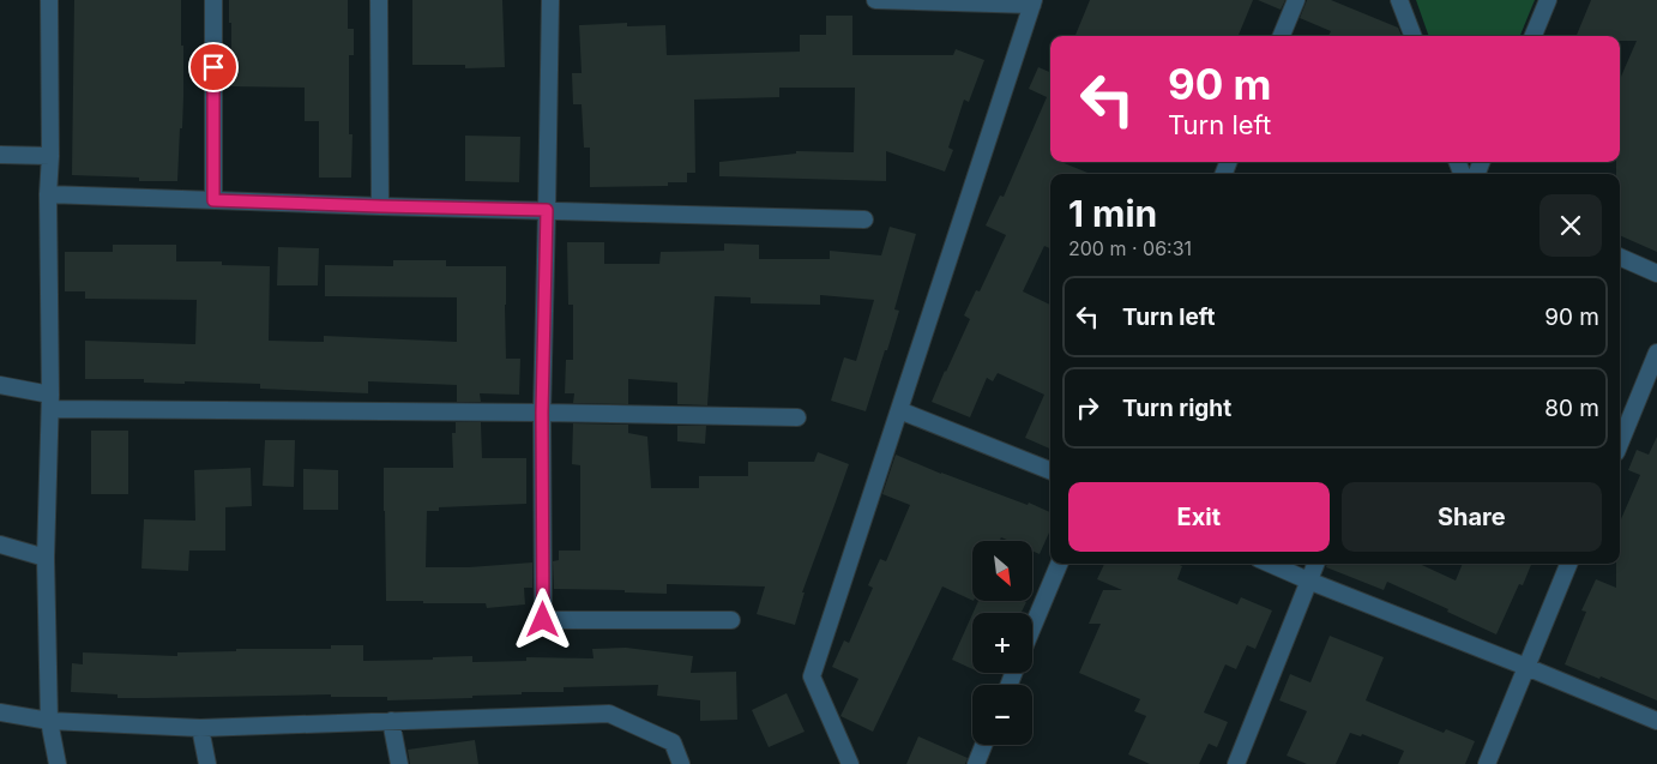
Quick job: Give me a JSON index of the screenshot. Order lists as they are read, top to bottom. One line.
{"north":"bottom right","page":{"turn":["90 m","Turn left"],"heading":["1 min","200 m · 06:31"],"list":[{"name":"Turn left","value":"90 m"},{"name":"Turn right","value":"80 m"}],"buttons":["Exit","Share"],"map_buttons":["+","−"]}}
